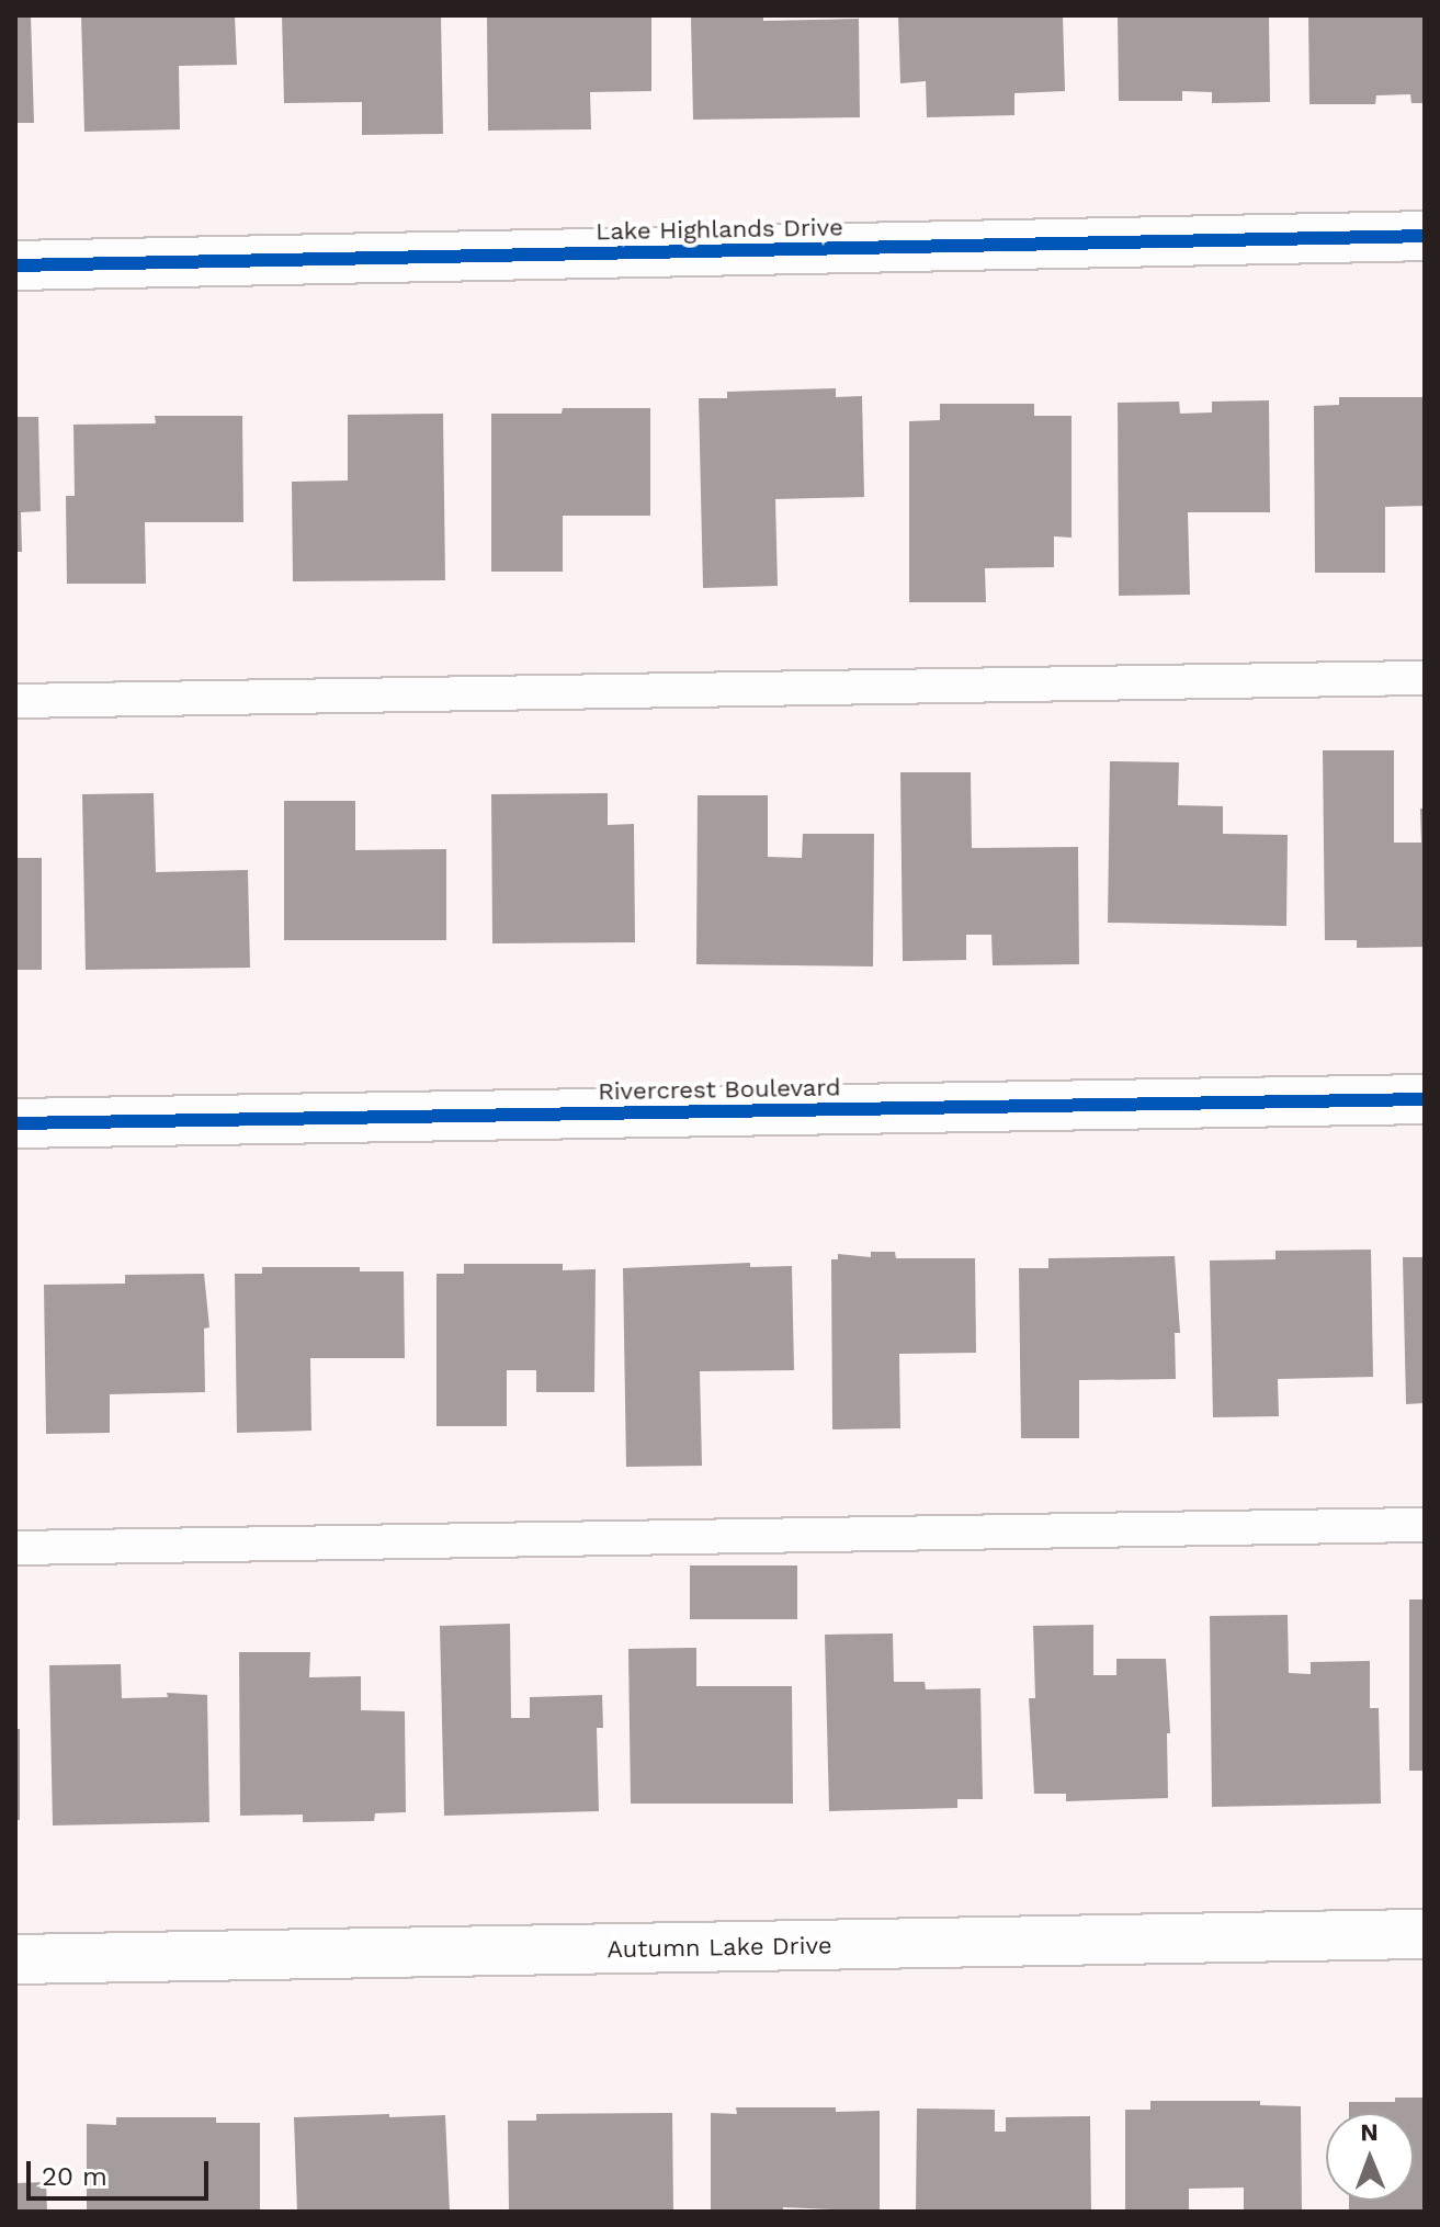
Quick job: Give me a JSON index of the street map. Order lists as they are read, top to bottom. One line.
{"streets":{"street":["Lake Highlands Drive","Rivercrest Boulevard","Autumn Lake Drive"]},"scale_bar":"20 m","north":"top"}
